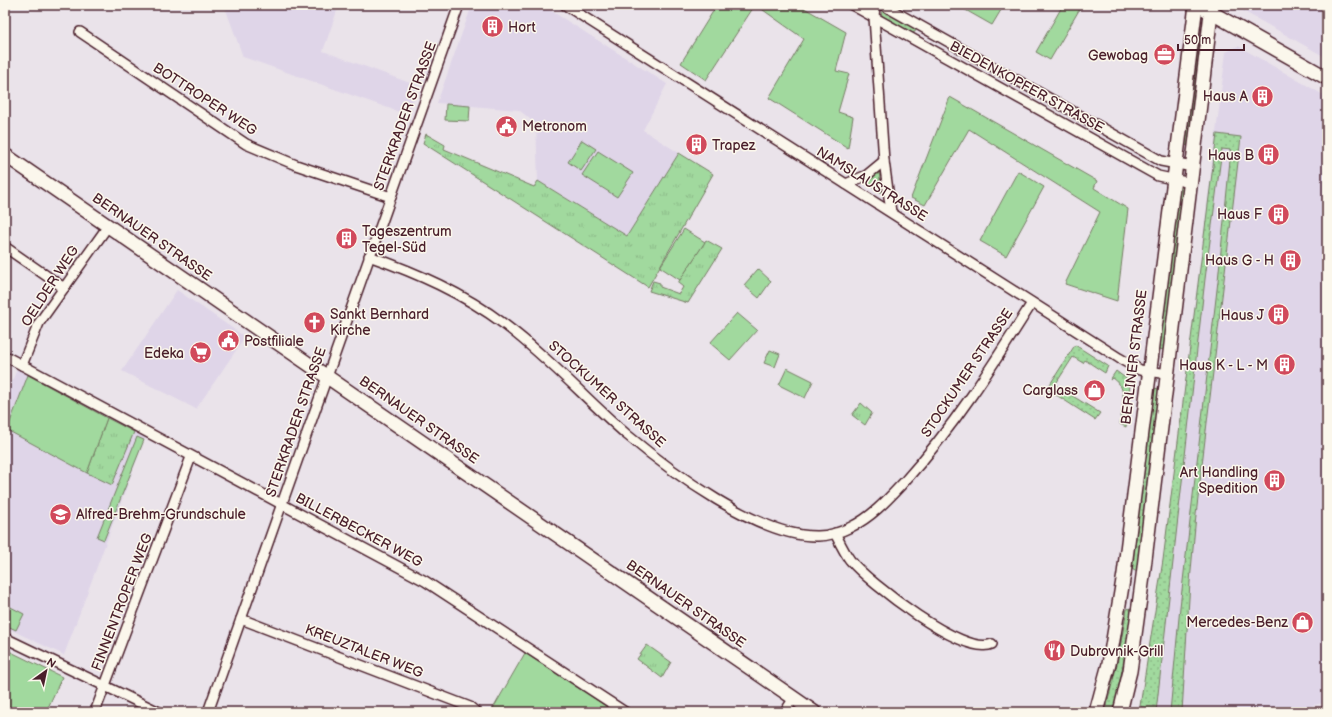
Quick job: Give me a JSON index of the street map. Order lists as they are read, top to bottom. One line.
{"streets":{"main road":["BERNAUER STRASSE","BERLINER STRASSE"],"street":["BIEDENKOPFER STRASSE","BOTTROPER WEG","STERKRADER STRASSE","NAMSLAUSTRASSE","OELDER WEG","STOCKUMER STRASSE","BILLERBECKER WEG","FINNENTROPER WEG","KREUZTALER WEG"]},"crossings":[["BIEDENKOPFER STRASSE","BERLINER STRASSE"],["BOTTROPER WEG","STERKRADER STRASSE"],["STERKRADER STRASSE","BERNAUER STRASSE"],["STERKRADER STRASSE","STOCKUMER STRASSE"],["STERKRADER STRASSE","BILLERBECKER WEG"],["STERKRADER STRASSE","KREUZTALER WEG"],["NAMSLAUSTRASSE","BERLINER STRASSE"],["NAMSLAUSTRASSE","STOCKUMER STRASSE"],["BERNAUER STRASSE","OELDER WEG"],["OELDER WEG","BILLERBECKER WEG"],["BILLERBECKER WEG","FINNENTROPER WEG"]],"places":{"building":["Hort","Haus A","Trapez","Haus B","Haus F","Tageszentrum Tegel-Süd","Haus G - H","Haus J","Haus K - L - M","Art Handling Spedition"],"office":["Gewobag"],"public building":["Metronom","Postfiliale"],"church":["Sankt Bernhard Kirche"],"supermarket":["Edeka"],"shop":["Carglass","Mercedes-Benz"],"school or university":["Alfred-Brehm-Grundschule"],"restaurant":["Dubrovnik-Grill"]},"scale_bar":"50 m","north":"top right"}
